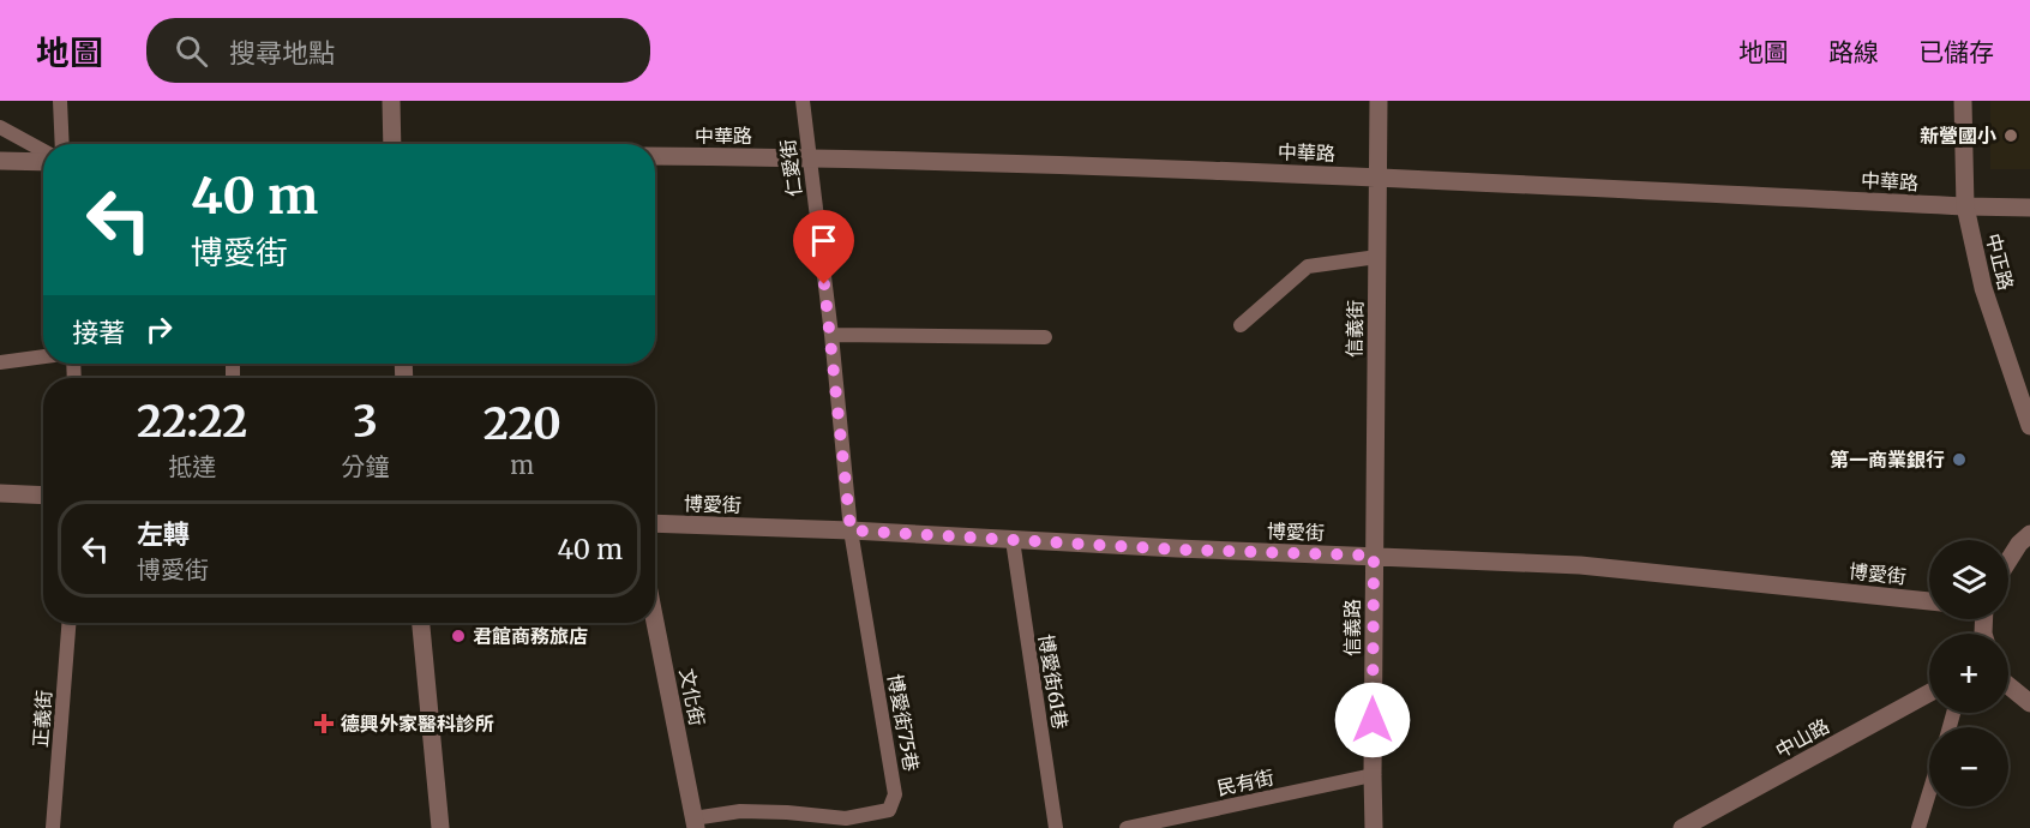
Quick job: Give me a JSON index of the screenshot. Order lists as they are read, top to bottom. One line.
{"streets":{"street":["中華路","中正路","信義街","博愛街","信義路","文化街","中山路"],"lane":["仁愛街","博愛街61巷","正義街","博愛街75巷","民有街"]},"crossings":[["中華路","仁愛街"],["中華路","中正路"],["中華路","信義街"],["仁愛街","博愛街"],["仁愛街","博愛街75巷"],["信義街","博愛街"],["信義街","信義路"],["博愛街","信義路"],["博愛街","博愛街61巷"],["博愛街","博愛街75巷"],["信義路","民有街"],["文化街","博愛街75巷"]],"places":{"other":["新營國小","第一商業銀行","君館商務旅店"],"health":["德興外家醫科診所"]},"page":{"header":"地圖","search":"搜尋地點","nav":["地圖","路線","已儲存"],"turn":["40 m","博愛街"],"then":"接著","eta":["22:22","抵達","3","分鐘","220","m"],"list":[{"name":"左轉","note":"博愛街","value":"40 m"}],"map_buttons":["+","−"]}}
